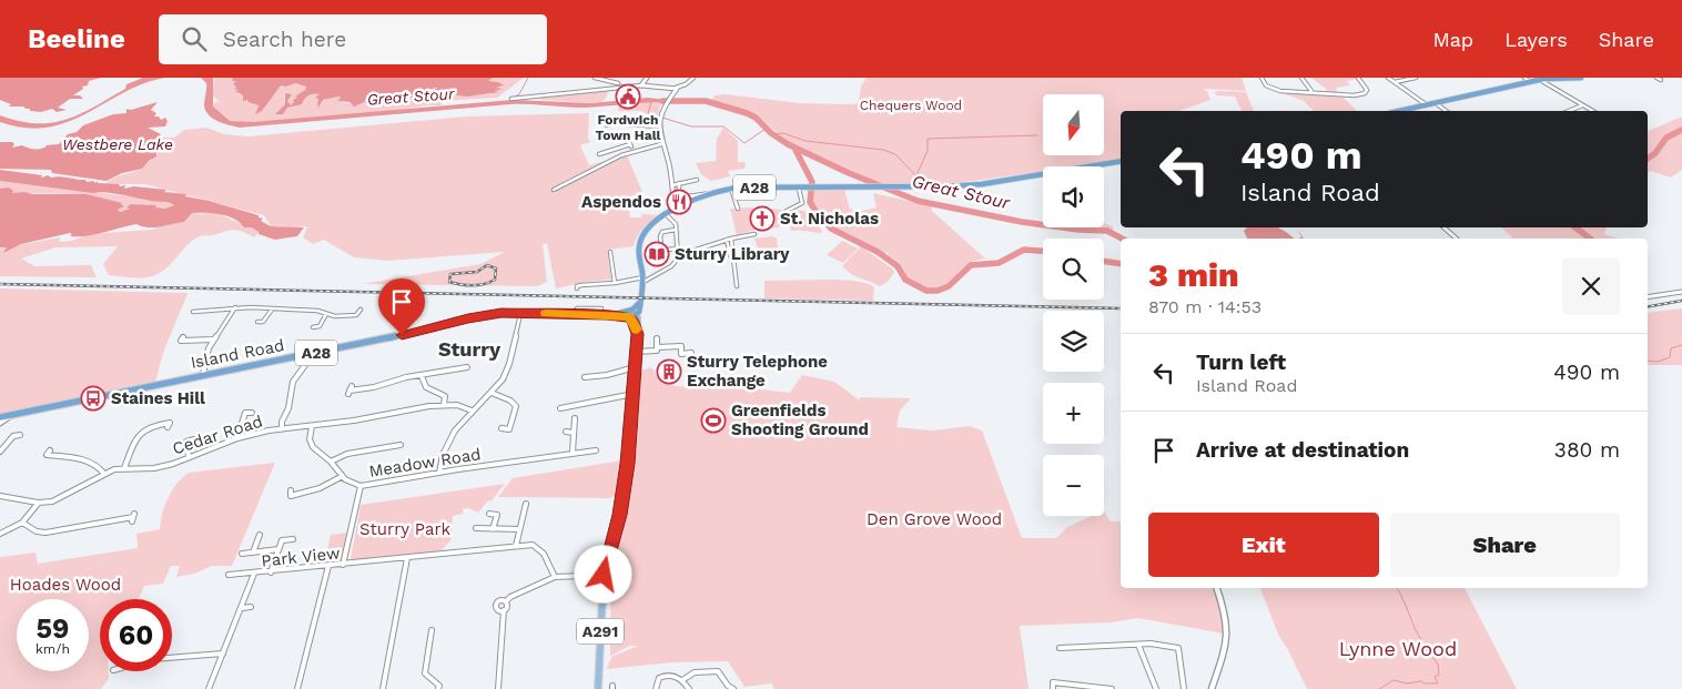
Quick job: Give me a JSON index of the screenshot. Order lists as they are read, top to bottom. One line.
{"streets":{"highway":["A28","Island Road"],"main road":["A291"],"street":["Cedar Road","Meadow Road","Park View"]},"crossings":[["A28","Island Road"],["A28","A291"],["Island Road","A291"]],"districts":["Sturry"],"water":["Great Stour","Westbere Lake"],"parks":["Chequers Wood","Den Grove Wood","Sturry Park","Hoades Wood","Lynne Wood"],"places":{"public building":["Fordwich Town Hall"],"restaurant":["Aspendos"],"church":["St. Nicholas"],"library":["Sturry Library"],"building":["Sturry Telephone Exchange"],"bus stop":["Staines Hill"],"sports":["Greenfields Shooting Ground"]},"north":"bottom","page":{"header":"Beeline","search":"Search here","nav":["Map","Layers","Share"],"map_buttons":["+","−"],"turn":["490 m","Island Road"],"heading":["3 min","870 m · 14:53"],"list":[{"name":"Turn left","note":"Island Road","value":"490 m"},{"name":"Arrive at destination","value":"380 m"}],"buttons":["Exit","Share"],"speed":"59 km/h","limit":"60"}}
